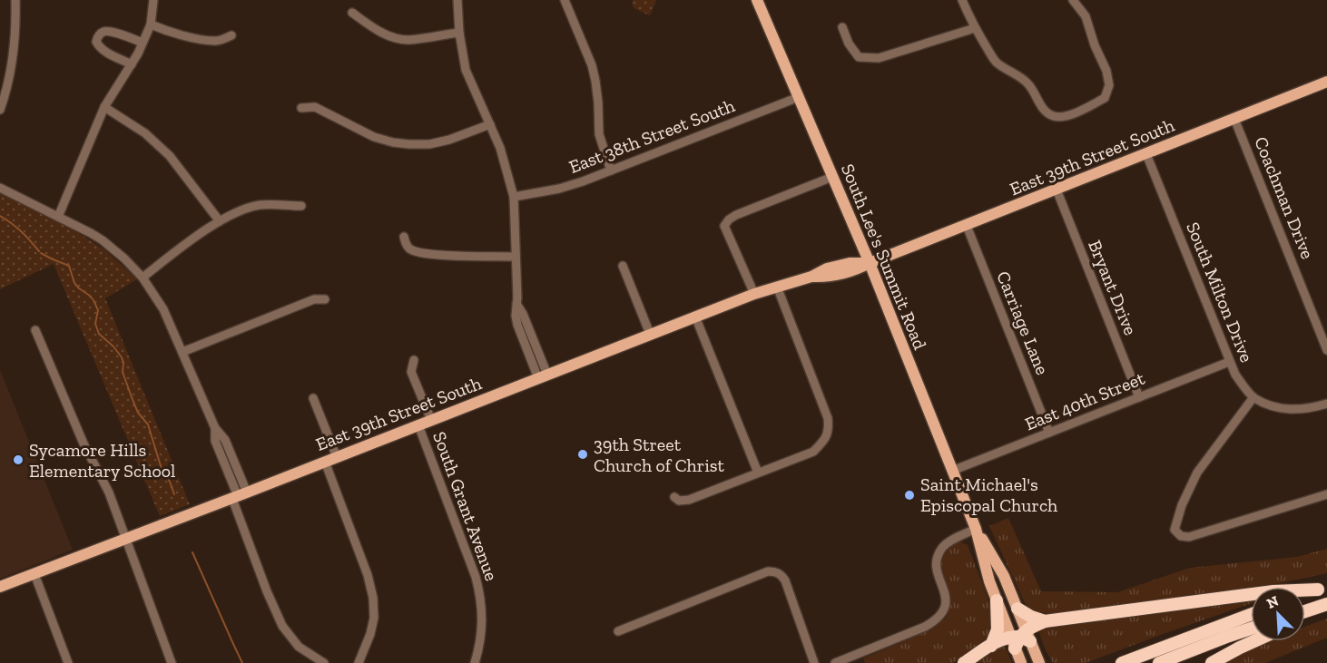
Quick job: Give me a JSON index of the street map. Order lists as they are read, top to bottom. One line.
{"streets":{"main road":["East 39th Street South","South Lee's Summit Road"],"street":["East 38th Street South","Coachman Drive","Bryant Drive","South Milton Drive","Carriage Lane","East 40th Street","South Grant Avenue"]},"crossings":[["East 38th Street South","South Lee's Summit Road"],["East 39th Street South","Coachman Drive"],["East 39th Street South","South Lee's Summit Road"],["East 39th Street South","Bryant Drive"],["East 39th Street South","South Milton Drive"],["East 39th Street South","Carriage Lane"],["East 39th Street South","South Grant Avenue"],["South Lee's Summit Road","East 40th Street"],["Bryant Drive","East 40th Street"],["South Milton Drive","East 40th Street"],["Carriage Lane","East 40th Street"]],"places":["39th Street Church of Christ","Sycamore Hills Elementary School","Saint Michael's Episcopal Church"],"north":"top left"}
